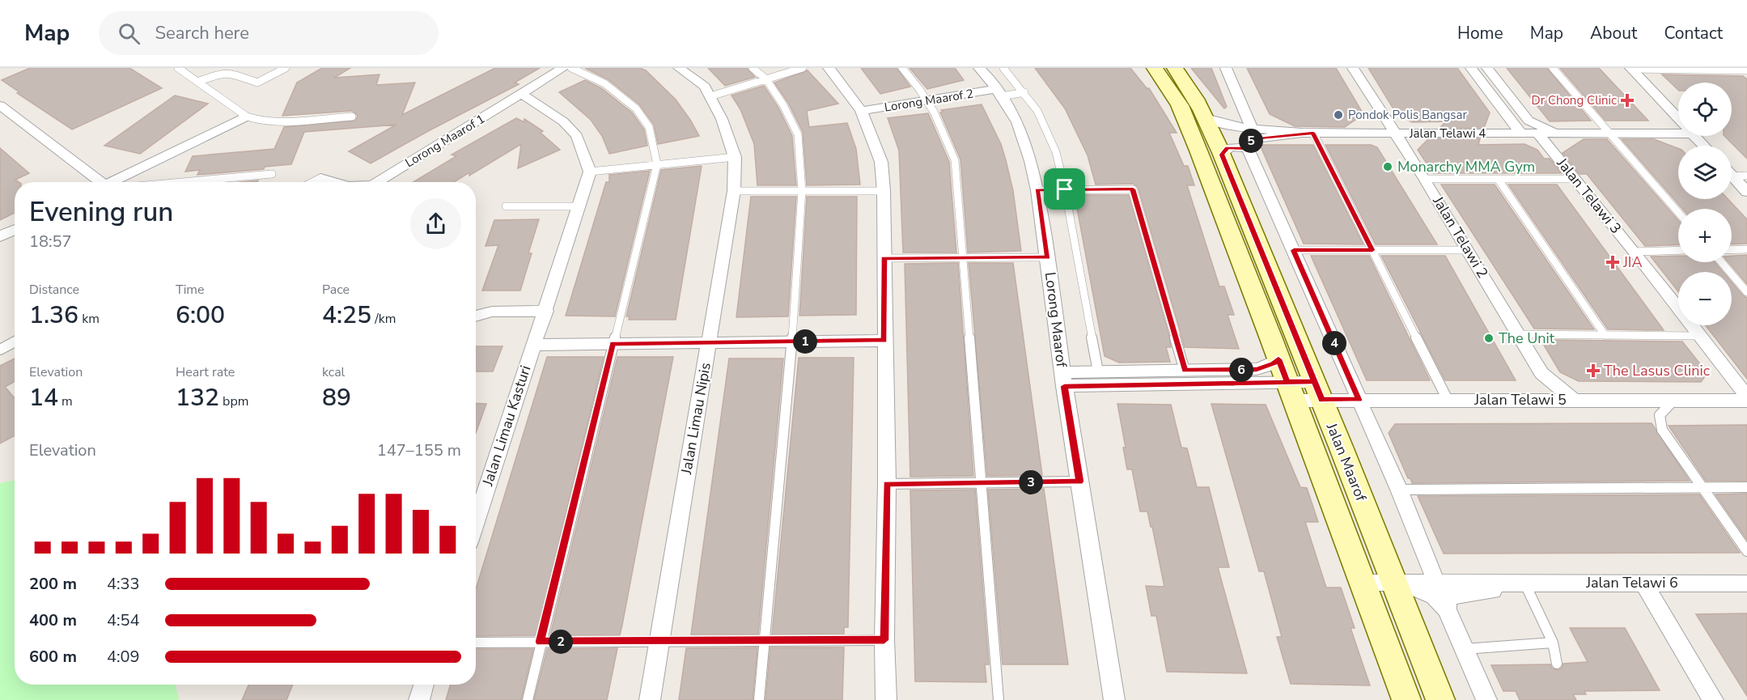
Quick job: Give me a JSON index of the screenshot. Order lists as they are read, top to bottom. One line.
{"streets":{"main road":["Jalan Maarof"],"street":["Lorong Maarof 2","Jalan Telawi 4","Lorong Maarof 1","Jalan Telawi 3","Jalan Telawi 2","Lorong Maarof","Jalan Telawi 5","Jalan Limau Nipis","Jalan Limau Kasturi","Jalan Telawi 6"]},"crossings":[["Lorong Maarof 2","Lorong Maarof"],["Jalan Telawi 4","Jalan Telawi 3"],["Jalan Telawi 4","Jalan Telawi 2"],["Jalan Telawi 4","Jalan Maarof"],["Jalan Telawi 2","Jalan Telawi 5"],["Jalan Telawi 5","Jalan Maarof"],["Jalan Maarof","Jalan Telawi 6"]],"places":{"health":["Dr Chong Clinic","JIA","The Lasus Clinic"],"other":["Pondok Polis Bangsar","Monarchy MMA Gym","The Unit"]},"page":{"header":"Map","search":"Search here","nav":["Home","Map","About","Contact"],"map_buttons":["+","−"],"pins":["5","1","4","6","3","2"],"heading":["Evening run","18:57"],"stats":[["Distance","1.36 km"],["Time","6:00"],["Pace","4:25 /km"],["Elevation","14 m"],["Heart rate","132 bpm"],["kcal","89"]],"chart":["Elevation","147–155 m"],"list":[{"name":"200 m","note":"4:33"},{"name":"400 m","note":"4:54"},{"name":"600 m","note":"4:09"}]}}
